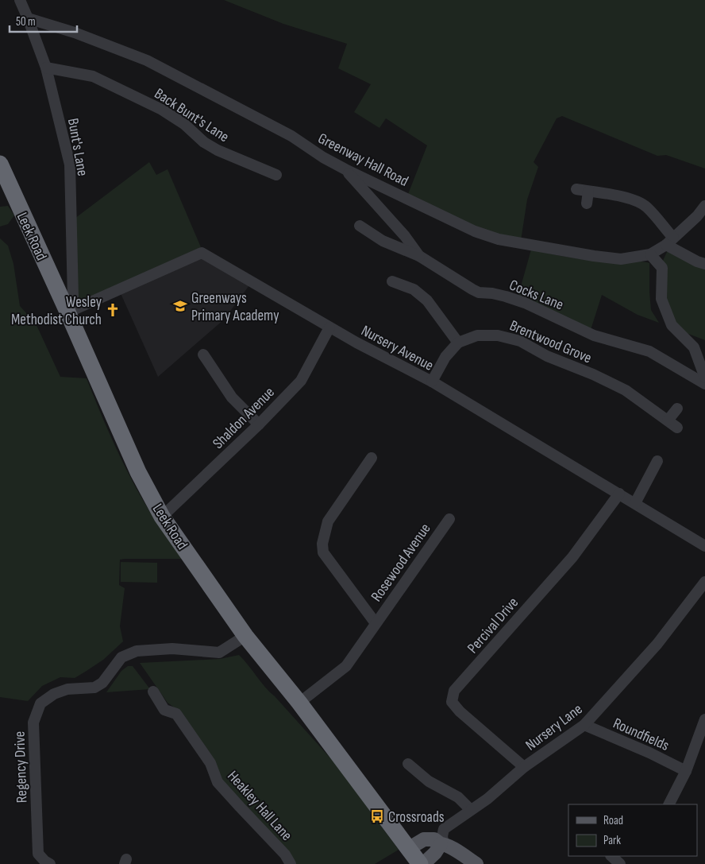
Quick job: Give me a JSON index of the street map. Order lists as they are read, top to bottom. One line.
{"streets":{"highway":["Leek Road"],"street":["Back Bunt's Lane","Bunt's Lane","Greenway Hall Road","Cocks Lane","Brentwood Grove","Nursery Avenue","Shaldon Avenue","Rosewood Avenue","Percival Drive","Nursery Lane","Roundfields","Regency Drive","Heakley Hall Lane"]},"crossings":[["Back Bunt's Lane","Bunt's Lane"],["Bunt's Lane","Greenway Hall Road"],["Bunt's Lane","Leek Road"],["Bunt's Lane","Nursery Avenue"],["Greenway Hall Road","Cocks Lane"],["Leek Road","Nursery Avenue"],["Leek Road","Shaldon Avenue"],["Leek Road","Rosewood Avenue"],["Leek Road","Regency Drive"],["Brentwood Grove","Nursery Avenue"],["Nursery Avenue","Shaldon Avenue"],["Nursery Avenue","Percival Drive"],["Percival Drive","Nursery Lane"],["Nursery Lane","Roundfields"]],"places":{"school or university":["Greenways Primary Academy"],"church":["Wesley Methodist Church"],"bus stop":["Crossroads"]},"legend":["Road","Park"],"scale_bar":"50 m"}
